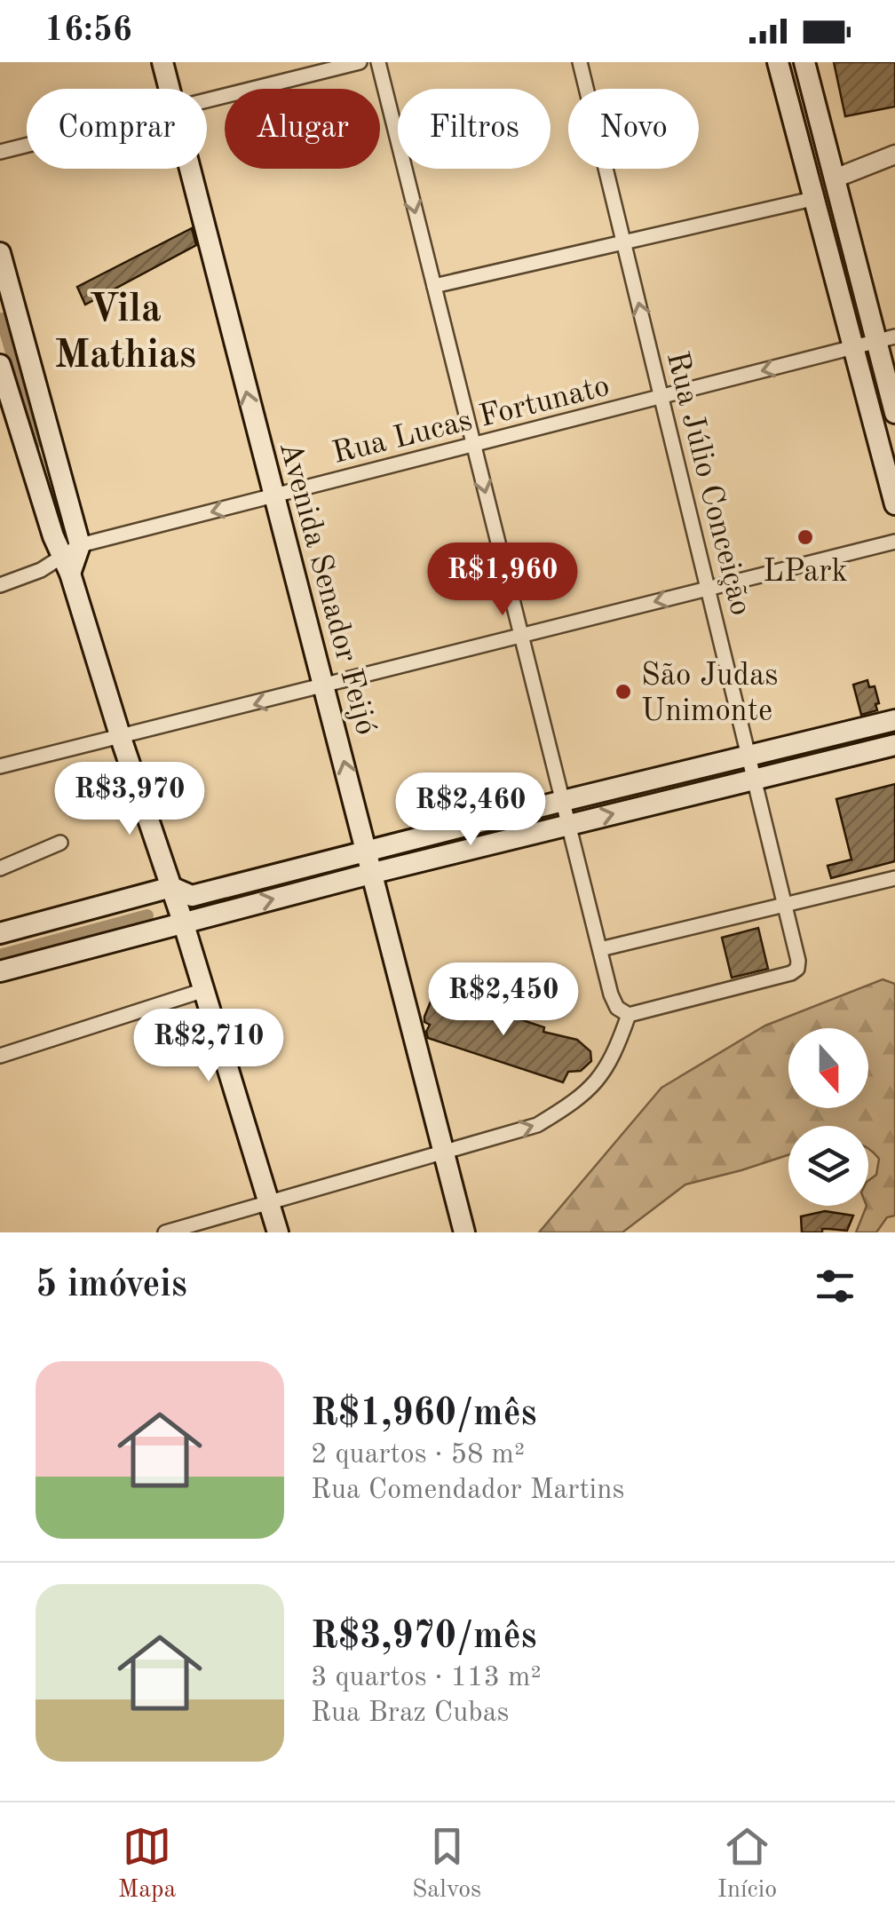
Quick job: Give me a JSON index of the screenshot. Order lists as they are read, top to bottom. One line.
{"streets":{"main road":["Avenida Senador Feijó"],"street":["Rua Lucas Fortunato","Rua Júlio Conceição"]},"crossings":[["Rua Lucas Fortunato","Rua Júlio Conceição"],["Rua Lucas Fortunato","Avenida Senador Feijó"]],"one_way":["Rua Lucas Fortunato","Avenida Senador Feijó"],"districts":["Vila Mathias"],"places":["LPark","São Judas Unimonte"],"north":"bottom","page":{"status":"16:56","chip":["Comprar","Alugar","Filtros","Novo"],"price":["R$1,960","R$3,970","R$2,460","R$2,450","R$2,710"],"heading":"5 imóveis","list":[{"name":"R$1,960/mês","note":"2 quartos · 58 m² · Rua Comendador Martins"},{"name":"R$3,970/mês","note":"3 quartos · 113 m² · Rua Braz Cubas"}],"tabs":["Mapa","Salvos","Início"]}}
